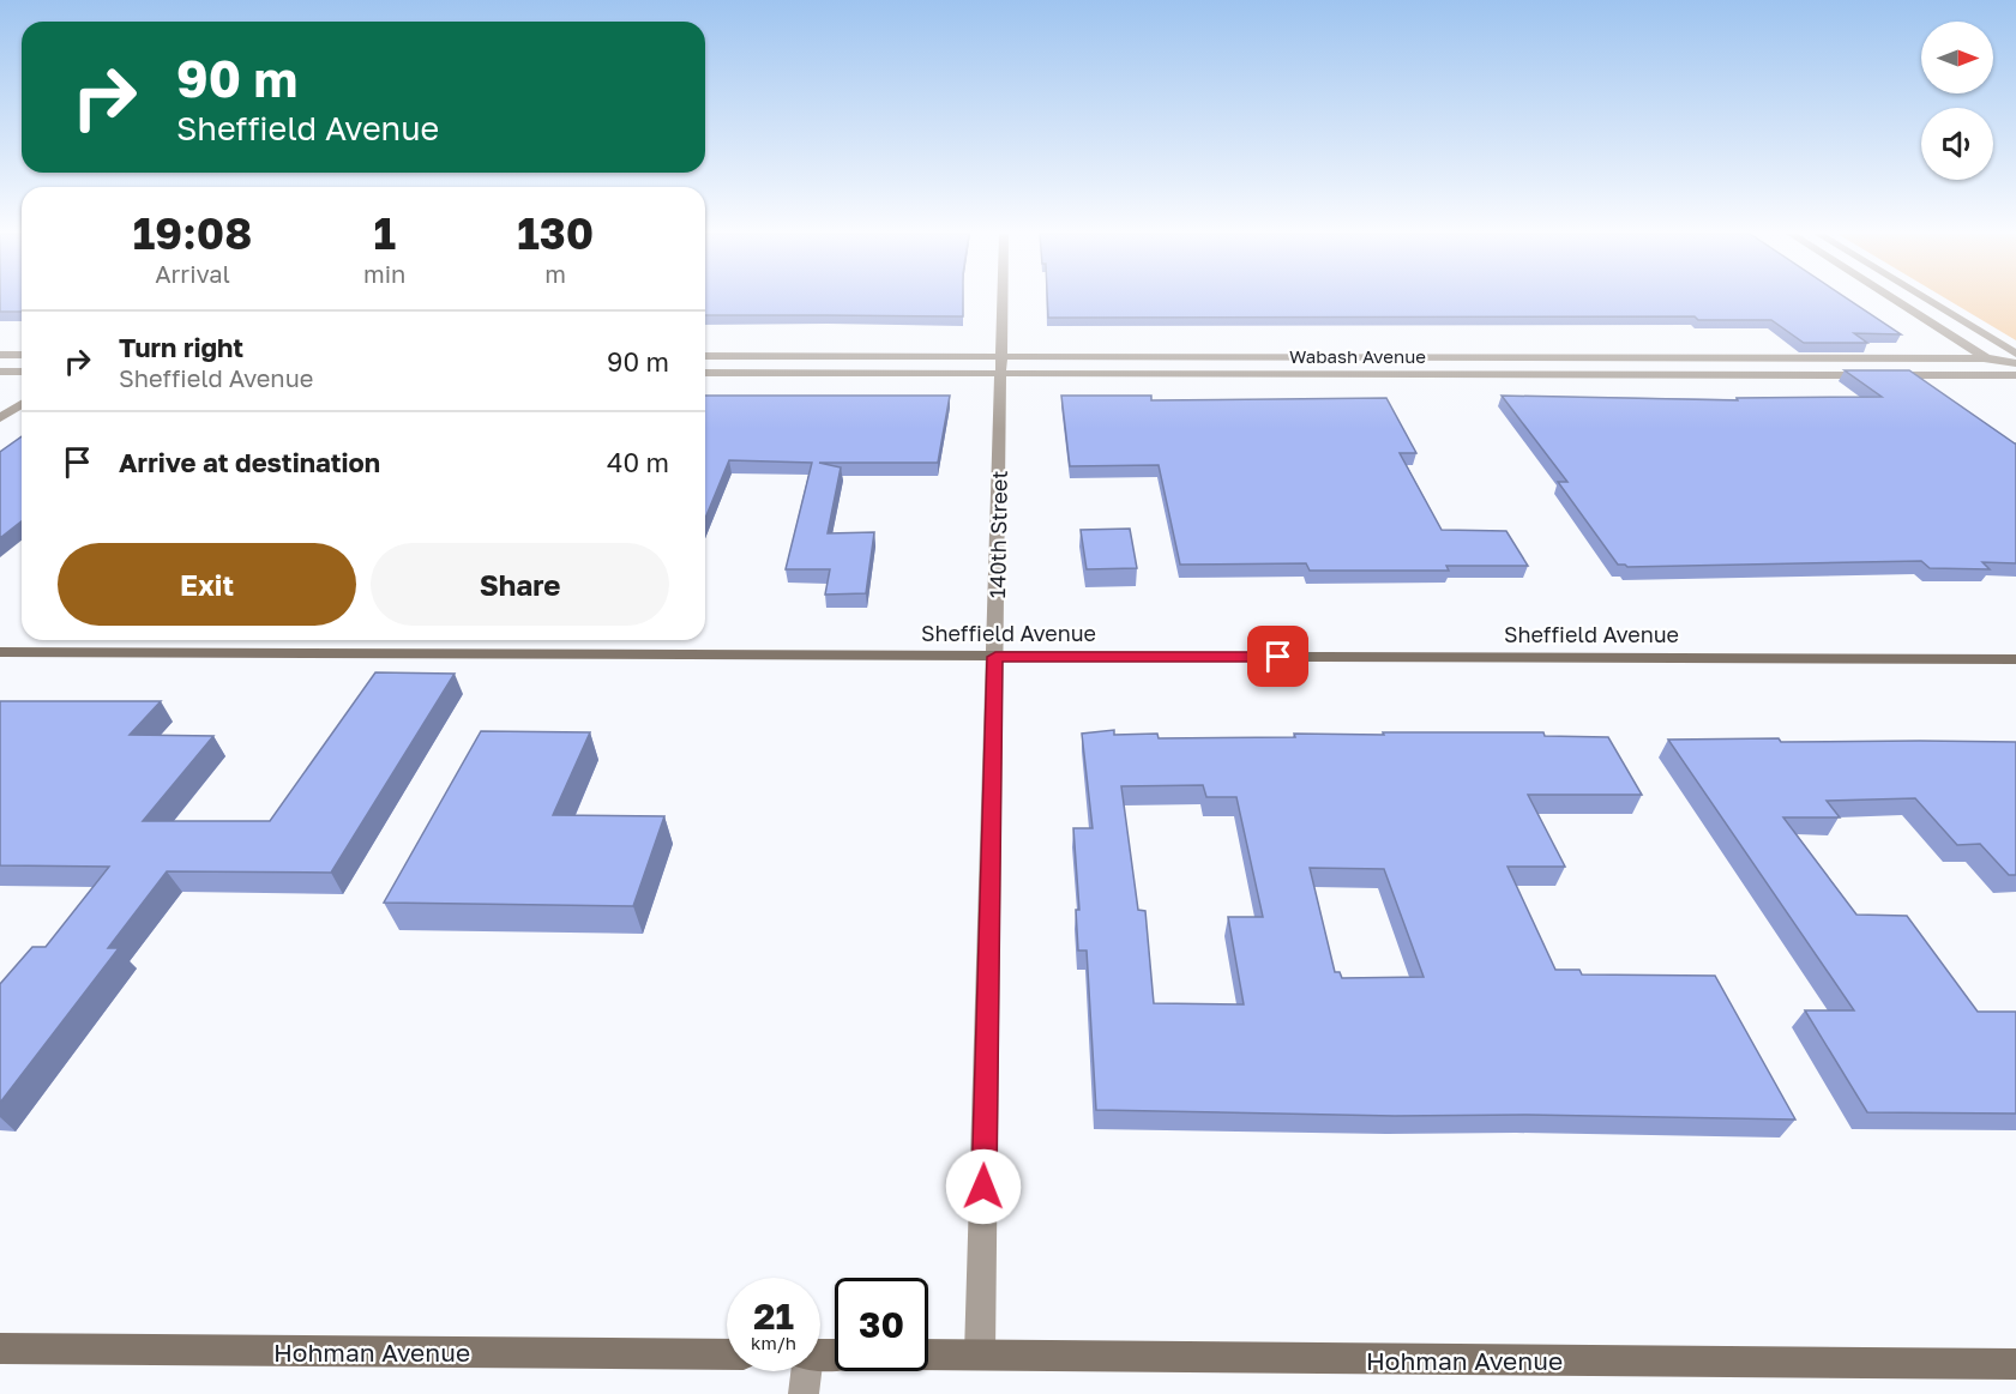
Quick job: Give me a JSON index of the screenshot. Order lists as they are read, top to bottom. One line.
{"streets":{"street":["Wabash Avenue","140th Street","Sheffield Avenue","Hohman Avenue"]},"crossings":[["Wabash Avenue","140th Street"],["140th Street","Sheffield Avenue"],["140th Street","Hohman Avenue"]],"north":"right","page":{"turn":["90 m","Sheffield Avenue"],"eta":["19:08","Arrival","1","min","130","m"],"list":[{"name":"Turn right","note":"Sheffield Avenue","value":"90 m"},{"name":"Arrive at destination","value":"40 m"}],"buttons":["Exit","Share"],"speed":"21 km/h","limit":"30"}}
